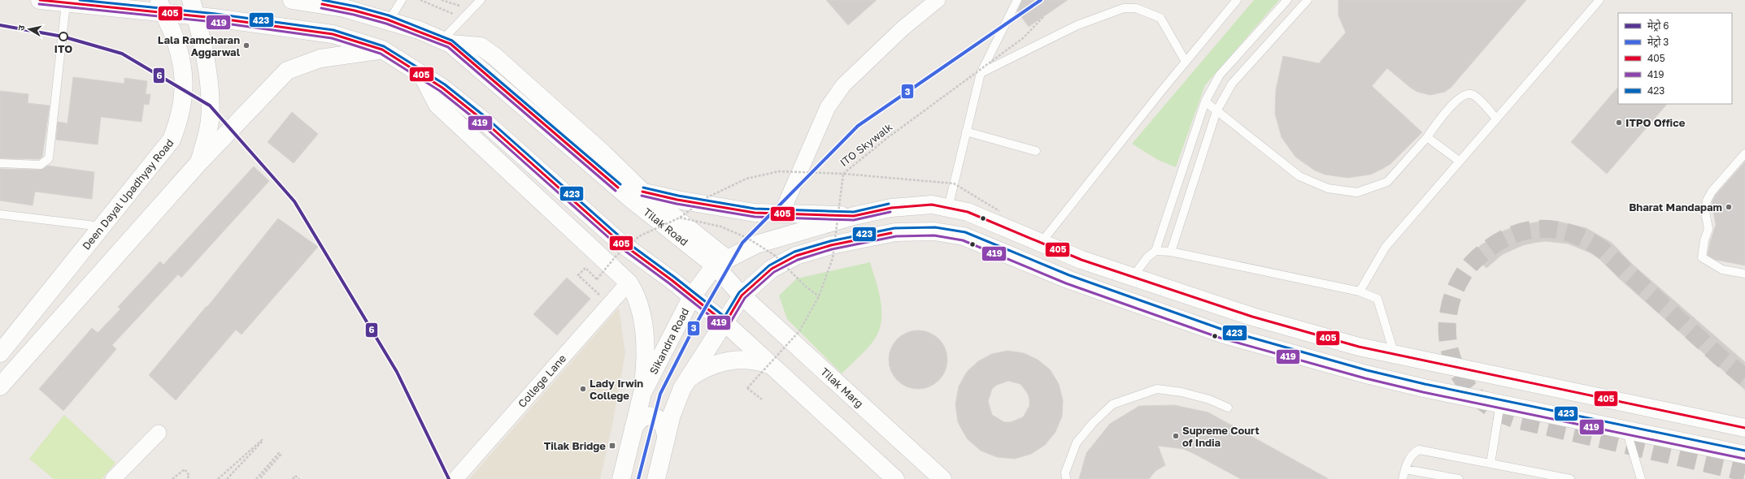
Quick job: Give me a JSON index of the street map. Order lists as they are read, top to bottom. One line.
{"streets":{"main road":["Deen Dayal Upadhyay Road","Tilak Road","Sikandra Road","Tilak Marg"],"street":["College Lane"],"path":["ITO Skywalk"]},"crossings":[["ITO Skywalk","College Lane"],["Tilak Road","Sikandra Road"],["Tilak Road","Tilak Marg"],["Sikandra Road","Tilak Marg"]],"places":{"other":["ITO","Lala Ramcharan Aggarwal","ITPO Office","Bharat Mandapam","Lady Irwin College","Supreme Court of India"],"transit":["Tilak Bridge"]},"lines":["metro line 3","transit line 405","transit line 423","transit line 419","metro line 6"],"legend":["मेट्रो 6","मेट्रो 3","405","419","423"],"north":"left"}
